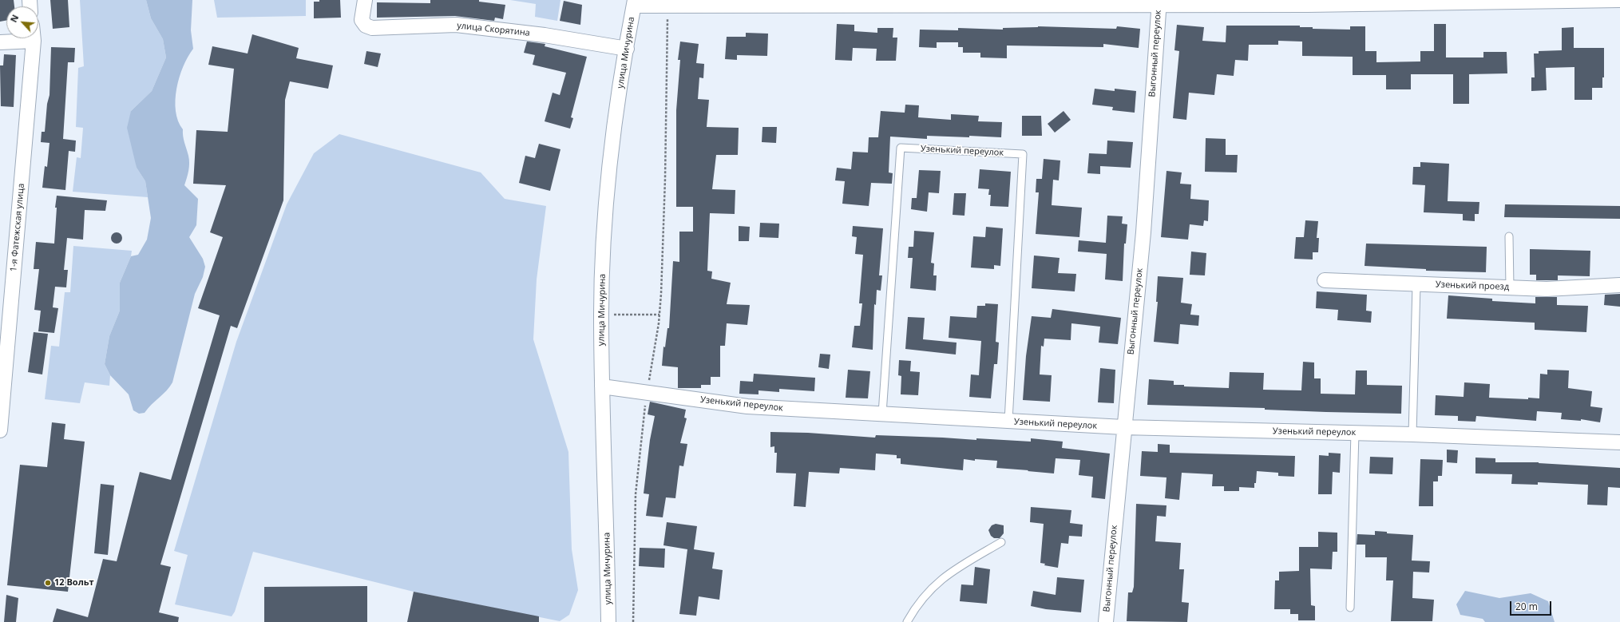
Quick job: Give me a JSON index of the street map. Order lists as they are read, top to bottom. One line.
{"streets":{"street":["улица Скорятина","улица Мичурина","Выгонный переулок","Узенький переулок","1-я Фатежская улица","Узенький проезд"]},"crossings":[["улица Скорятина","улица Мичурина"],["улица Мичурина","Узенький переулок"],["Выгонный переулок","Узенький переулок"]],"places":["12 Вольт"],"scale_bar":"20 m","north":"top left"}
